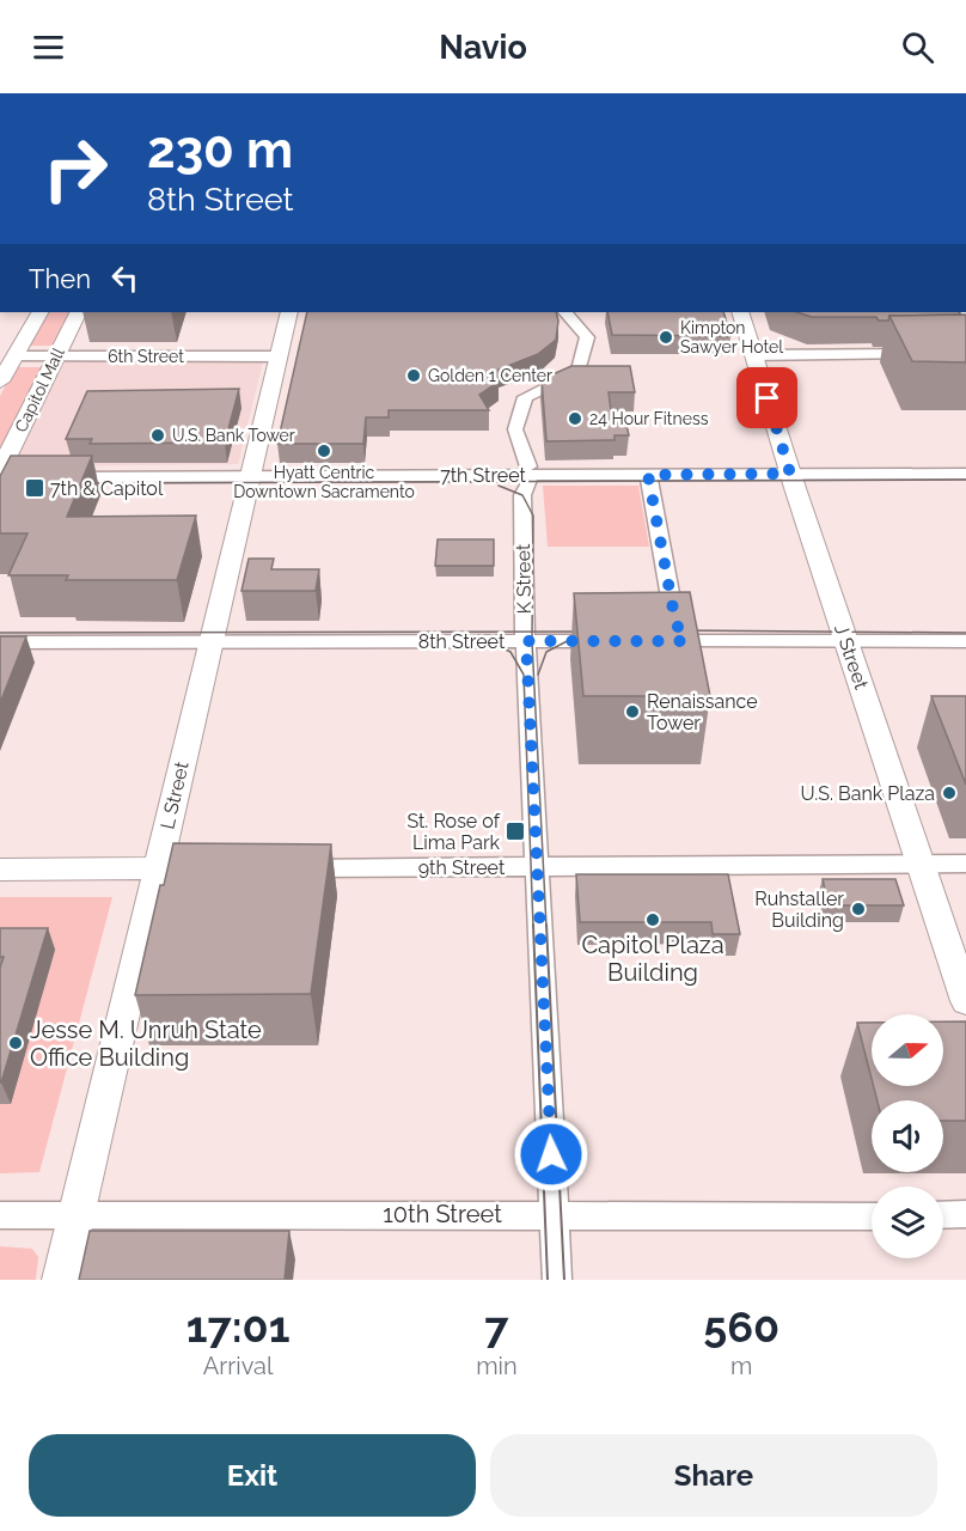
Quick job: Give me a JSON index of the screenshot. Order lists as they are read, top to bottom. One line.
{"streets":{"main road":["Capitol Mall","J Street","L Street"],"street":["6th Street","7th Street","K Street","8th Street","9th Street","10th Street"]},"crossings":[["6th Street","Capitol Mall"],["6th Street","L Street"],["7th Street","J Street"],["7th Street","L Street"],["K Street","8th Street"],["K Street","9th Street"],["K Street","10th Street"],["8th Street","L Street"],["J Street","9th Street"],["L Street","10th Street"]],"places":{"other":["Kimpton Sawyer Hotel","Golden 1 Center","24 Hour Fitness","U.S. Bank Tower","Hyatt Centric Downtown Sacramento","Renaissance Tower","U.S. Bank Plaza","Ruhstaller Building","Capitol Plaza Building","Jesse M. Unruh State Office Building"],"transit":["7th & Capitol","St. Rose of Lima Park"]},"north":"right","page":{"header":"Navio","turn":["230 m","8th Street"],"then":"Then","eta":["17:01","Arrival","7","min","560","m"],"buttons":["Exit","Share"]}}
